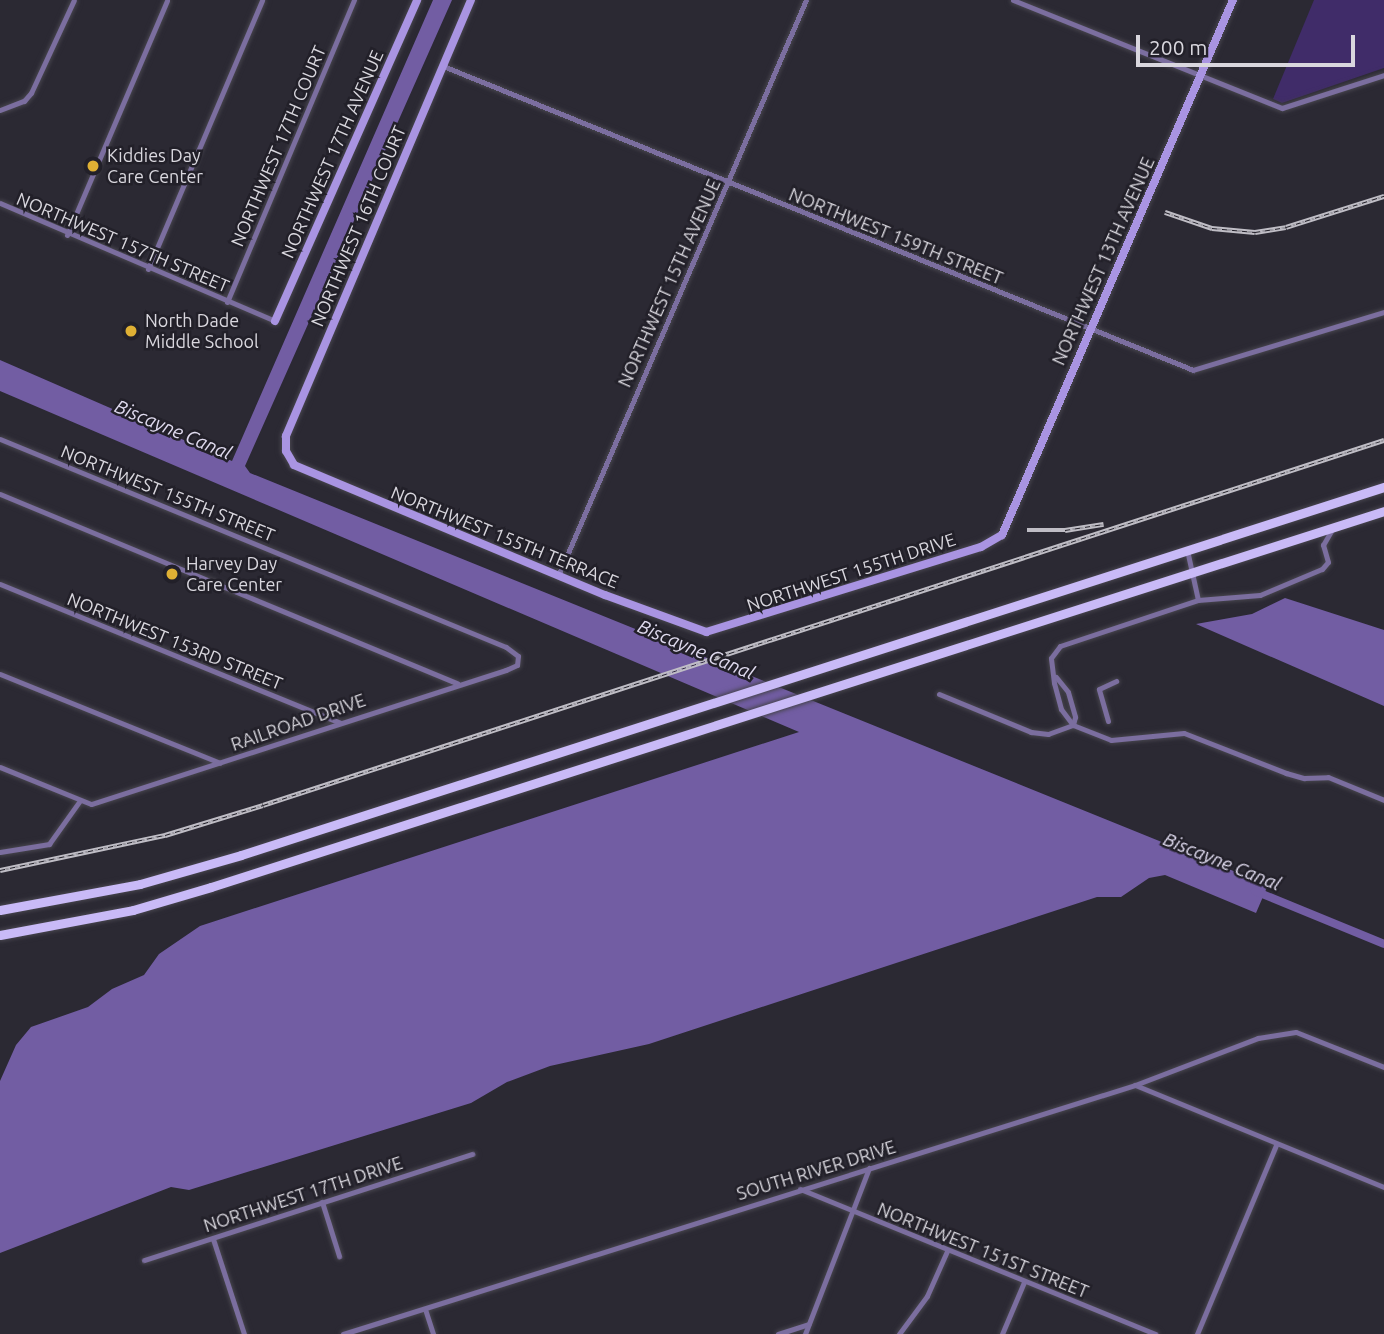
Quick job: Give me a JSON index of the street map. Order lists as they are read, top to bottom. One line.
{"streets":{"street":["NORTHWEST 17TH COURT","NORTHWEST 17TH AVENUE","NORTHWEST 16TH COURT","NORTHWEST 159TH STREET","NORTHWEST 157TH STREET","NORTHWEST 13TH AVENUE","NORTHWEST 15TH AVENUE","NORTHWEST 155TH STREET","NORTHWEST 155TH TERRACE","NORTHWEST 155TH DRIVE","NORTHWEST 153RD STREET","RAILROAD DRIVE","SOUTH RIVER DRIVE","NORTHWEST 17TH DRIVE","NORTHWEST 151ST STREET"]},"crossings":[["NORTHWEST 17TH COURT","NORTHWEST 157TH STREET"],["NORTHWEST 17TH AVENUE","NORTHWEST 157TH STREET"],["NORTHWEST 16TH COURT","NORTHWEST 159TH STREET"],["NORTHWEST 16TH COURT","NORTHWEST 155TH TERRACE"],["NORTHWEST 159TH STREET","NORTHWEST 13TH AVENUE"],["NORTHWEST 159TH STREET","NORTHWEST 15TH AVENUE"],["NORTHWEST 13TH AVENUE","NORTHWEST 155TH DRIVE"],["NORTHWEST 15TH AVENUE","NORTHWEST 155TH TERRACE"],["NORTHWEST 155TH STREET","RAILROAD DRIVE"],["NORTHWEST 155TH TERRACE","NORTHWEST 155TH DRIVE"],["NORTHWEST 153RD STREET","RAILROAD DRIVE"],["SOUTH RIVER DRIVE","NORTHWEST 151ST STREET"]],"water":["Biscayne Canal"],"places":["Kiddies Day Care Center","North Dade Middle School","Harvey Day Care Center"],"scale_bar":"200 m"}
